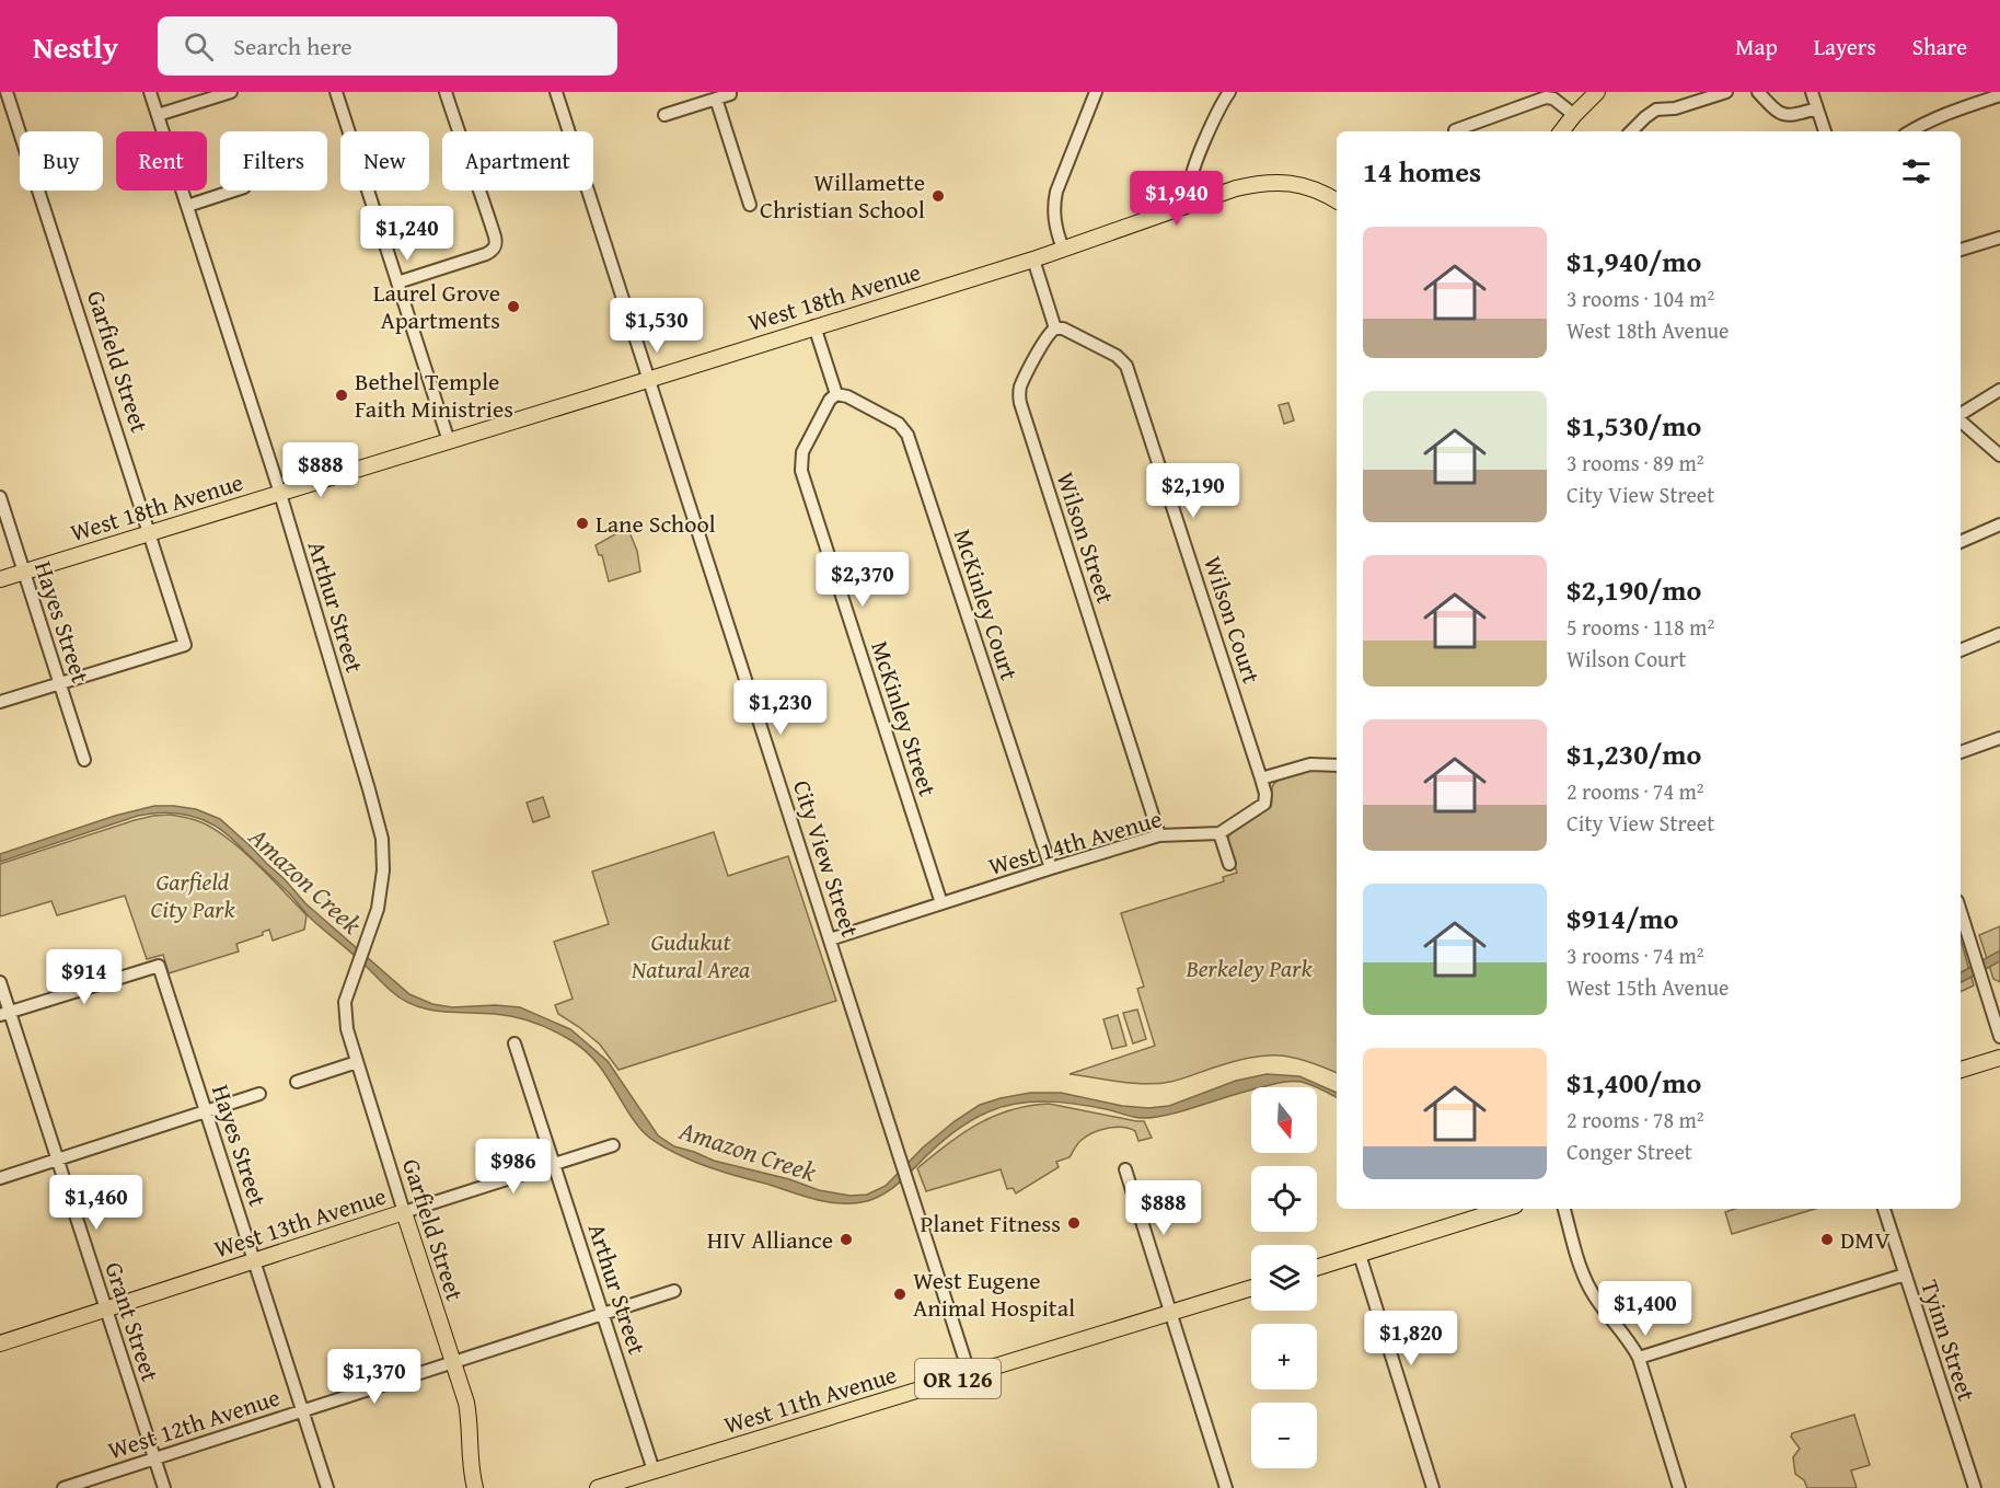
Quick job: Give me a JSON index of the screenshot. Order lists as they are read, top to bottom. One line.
{"streets":{"main road":["West 18th Avenue","Garfield Street","West 13th Avenue","OR 126","West 11th Avenue"],"street":["Wilson Street","McKinley Court","Arthur Street","Wilson Court","Hayes Street","McKinley Street","West 14th Avenue","City View Street","Grant Street","Tyinn Street","West 12th Avenue"]},"crossings":[["West 18th Avenue","Garfield Street"],["West 18th Avenue","Arthur Street"],["West 18th Avenue","Hayes Street"],["West 18th Avenue","City View Street"],["Garfield Street","Arthur Street"],["Garfield Street","Hayes Street"],["Garfield Street","West 13th Avenue"],["Garfield Street","West 12th Avenue"],["Wilson Street","Wilson Court"],["Wilson Street","West 14th Avenue"],["McKinley Court","McKinley Street"],["McKinley Court","West 14th Avenue"],["Arthur Street","West 13th Avenue"],["Arthur Street","West 11th Avenue"],["Arthur Street","West 12th Avenue"],["Hayes Street","West 13th Avenue"],["Hayes Street","Grant Street"],["Hayes Street","West 12th Avenue"],["McKinley Street","West 14th Avenue"],["West 14th Avenue","City View Street"],["City View Street","West 11th Avenue"],["West 13th Avenue","Grant Street"],["Grant Street","West 12th Avenue"]],"water":["Amazon Creek"],"parks":["Garfield City Park","Gudukut Natural Area","Berkeley Park"],"places":["Willamette Christian School","Laurel Grove Apartments","Bethel Temple Faith Ministries","Lane School","Planet Fitness","HIV Alliance","DMV","West Eugene Animal Hospital"],"north":"bottom","page":{"header":"Nestly","search":"Search here","nav":["Map","Layers","Share"],"chip":["Buy","Rent","Filters","New","Apartment"],"heading":"14 homes","price":["$1,940","$1,240","$1,530","$888","$2,190","$2,370","$1,230","$914","$986","$1,460","$888","$1,400","$1,820","$1,370"],"list":[{"name":"$1,940/mo","note":"3 rooms · 104 m² · West 18th Avenue"},{"name":"$1,530/mo","note":"3 rooms · 89 m² · City View Street"},{"name":"$2,190/mo","note":"5 rooms · 118 m² · Wilson Court"},{"name":"$1,230/mo","note":"2 rooms · 74 m² · City View Street"},{"name":"$914/mo","note":"3 rooms · 74 m² · West 15th Avenue"},{"name":"$1,400/mo","note":"2 rooms · 78 m² · Conger Street"}],"map_buttons":["+","−"]}}
